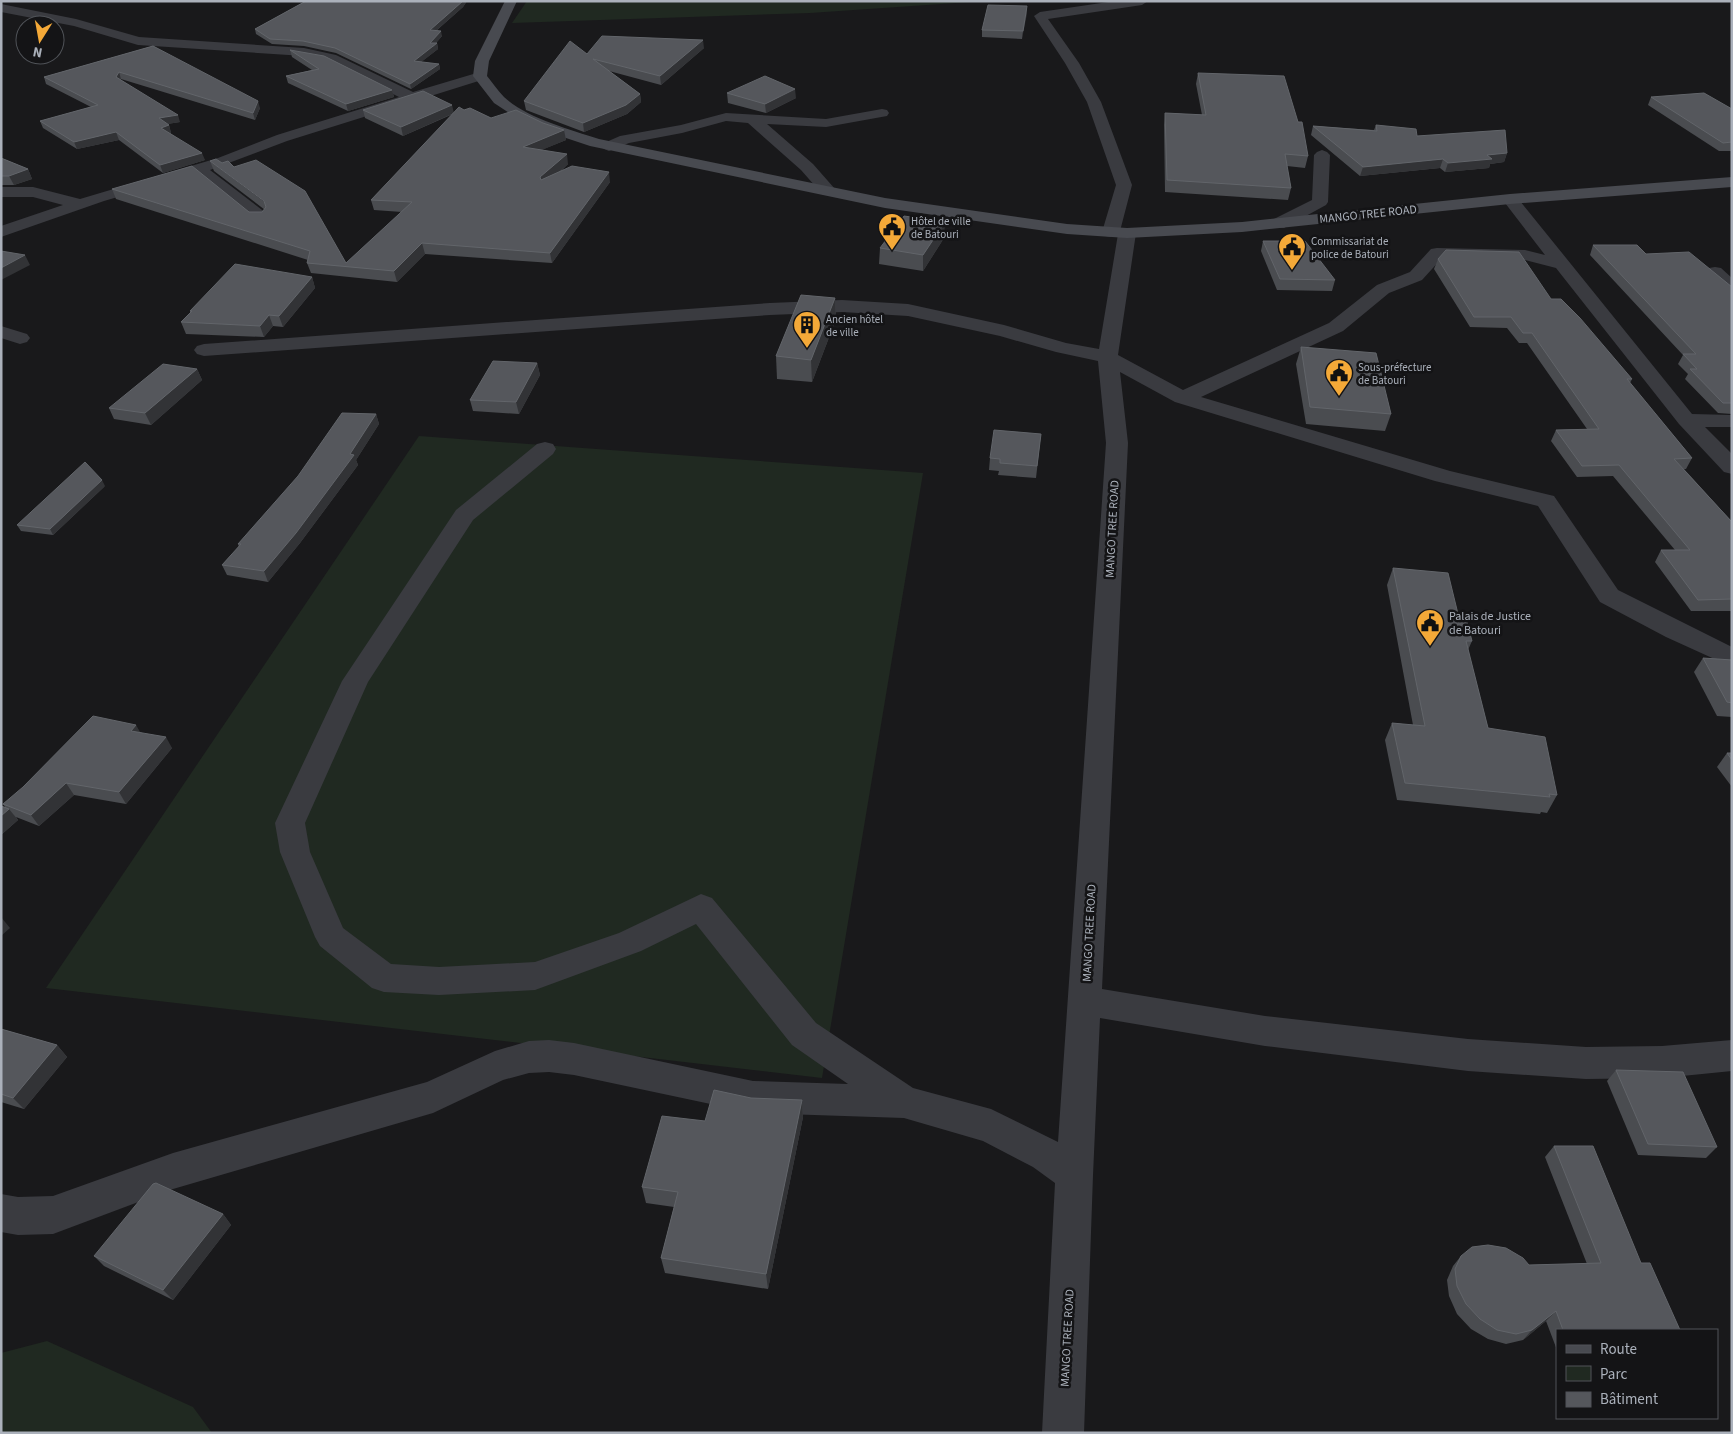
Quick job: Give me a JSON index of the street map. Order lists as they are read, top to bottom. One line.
{"streets":{"main road":["MANGO TREE ROAD"]},"places":{"public building":["Hôtel de ville de Batouri","Commissariat de police de Batouri","Sous-préfecture de Batouri","Palais de Justice de Batouri"],"building":["Ancien hôtel de ville"]},"legend":["Route","Parc","Bâtiment"],"north":"bottom"}
